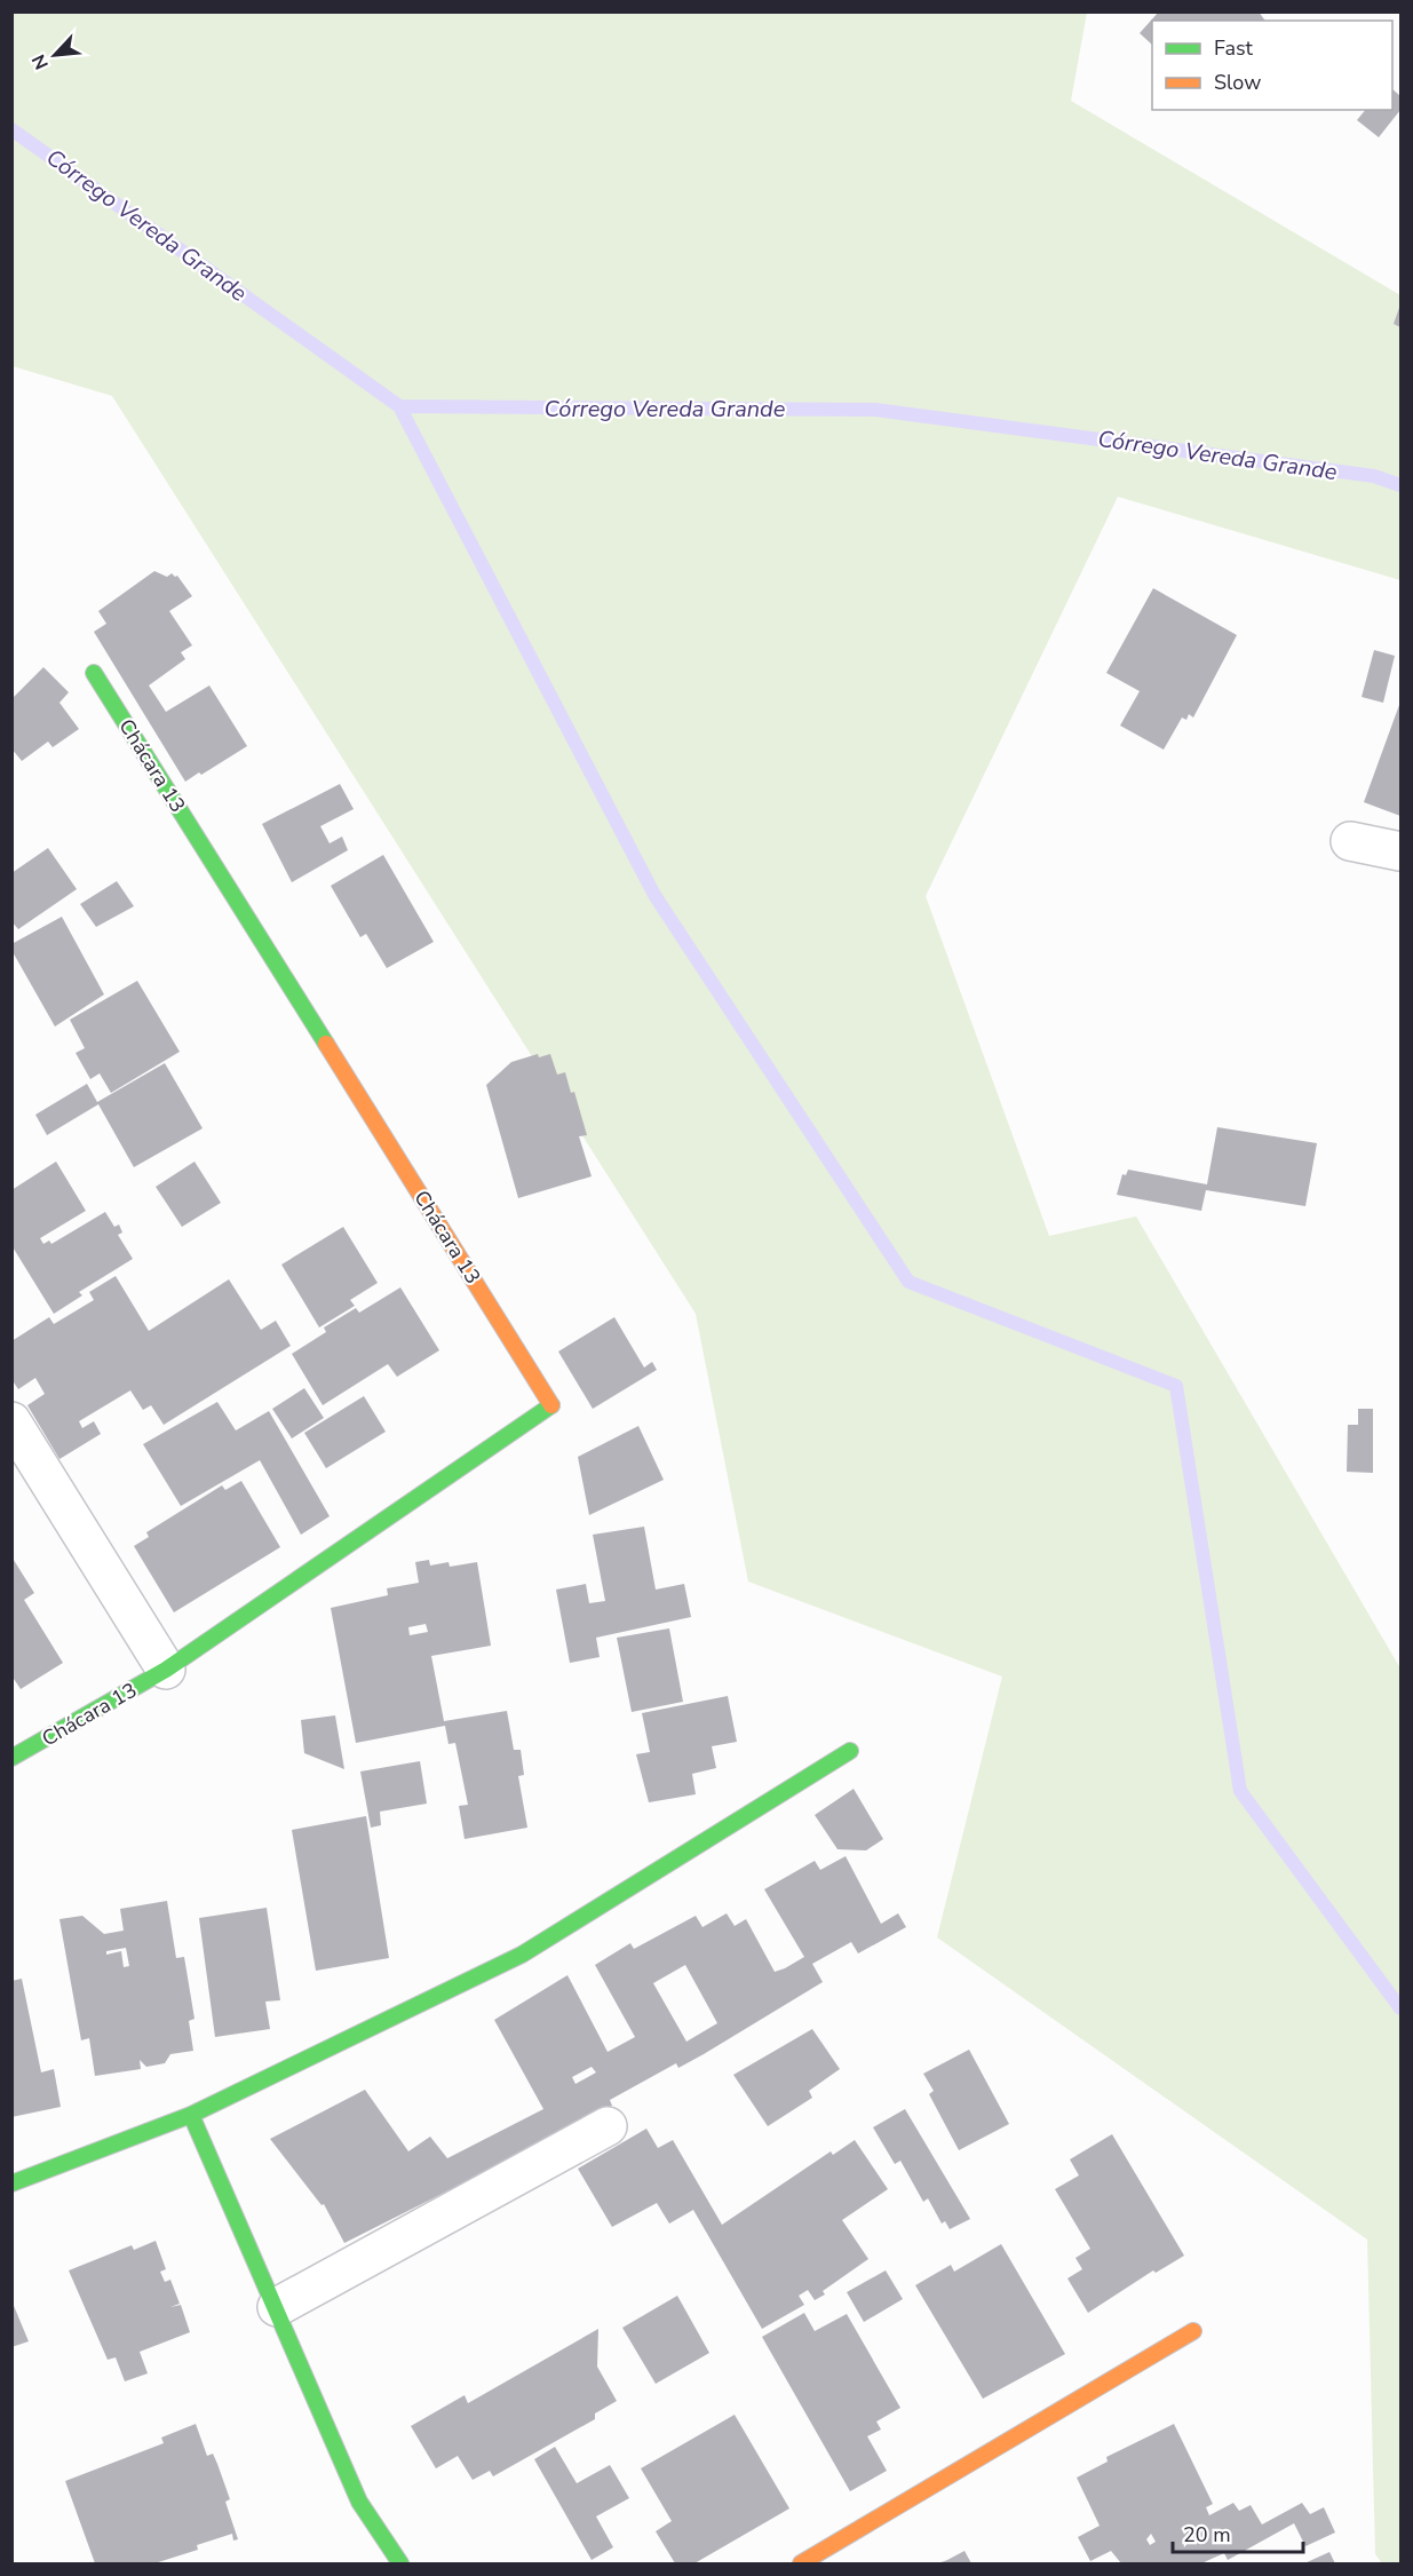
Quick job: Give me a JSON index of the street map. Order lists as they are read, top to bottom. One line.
{"streets":{"street":["Chácara 13"]},"water":["Córrego Vereda Grande"],"legend":["Fast","Slow"],"scale_bar":"20 m","north":"bottom left"}
